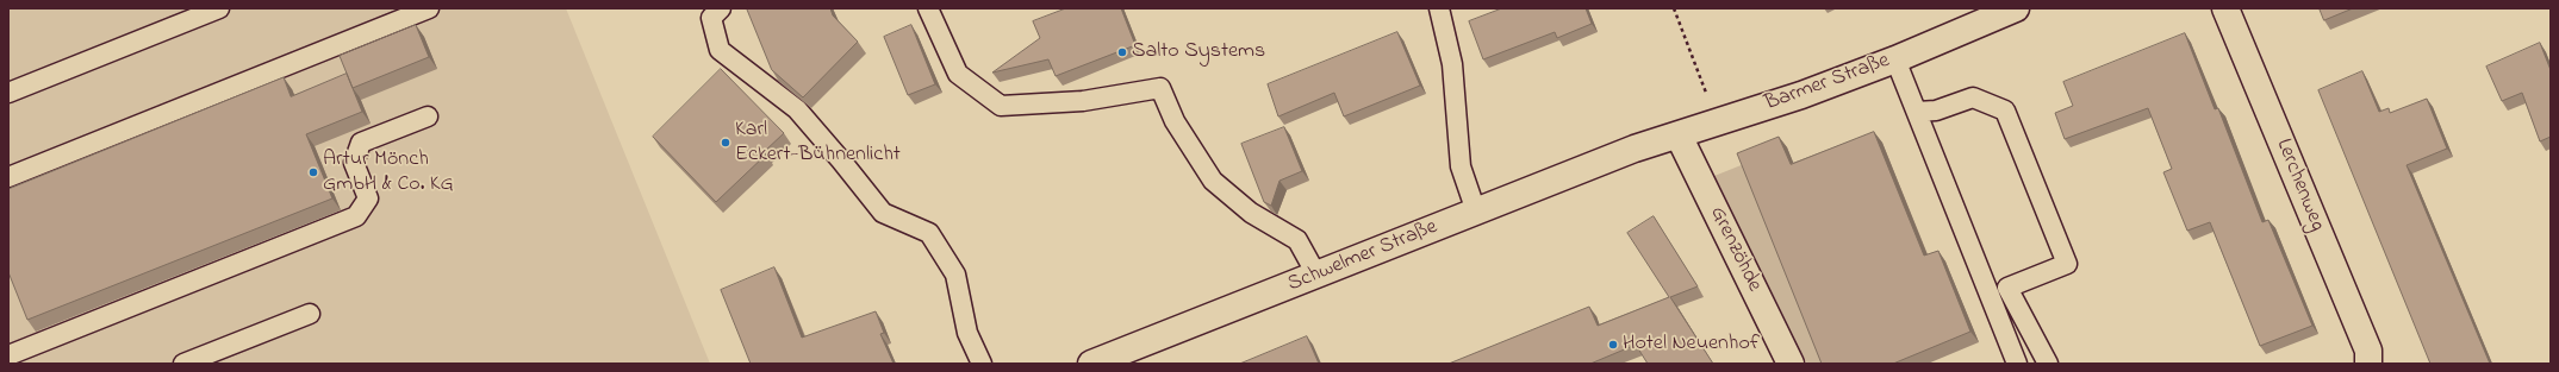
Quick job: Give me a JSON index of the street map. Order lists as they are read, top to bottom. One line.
{"streets":{"main road":["Barmer Straße","Lerchenweg","Grenzöhde","Schwelmer Straße"]},"crossings":[["Barmer Straße","Grenzöhde"],["Barmer Straße","Schwelmer Straße"]],"places":["Salto Systems","Karl Eckert-Bühnenlicht","Artur Mönch GmbH & Co. KG","Hotel Neuenhof"]}
